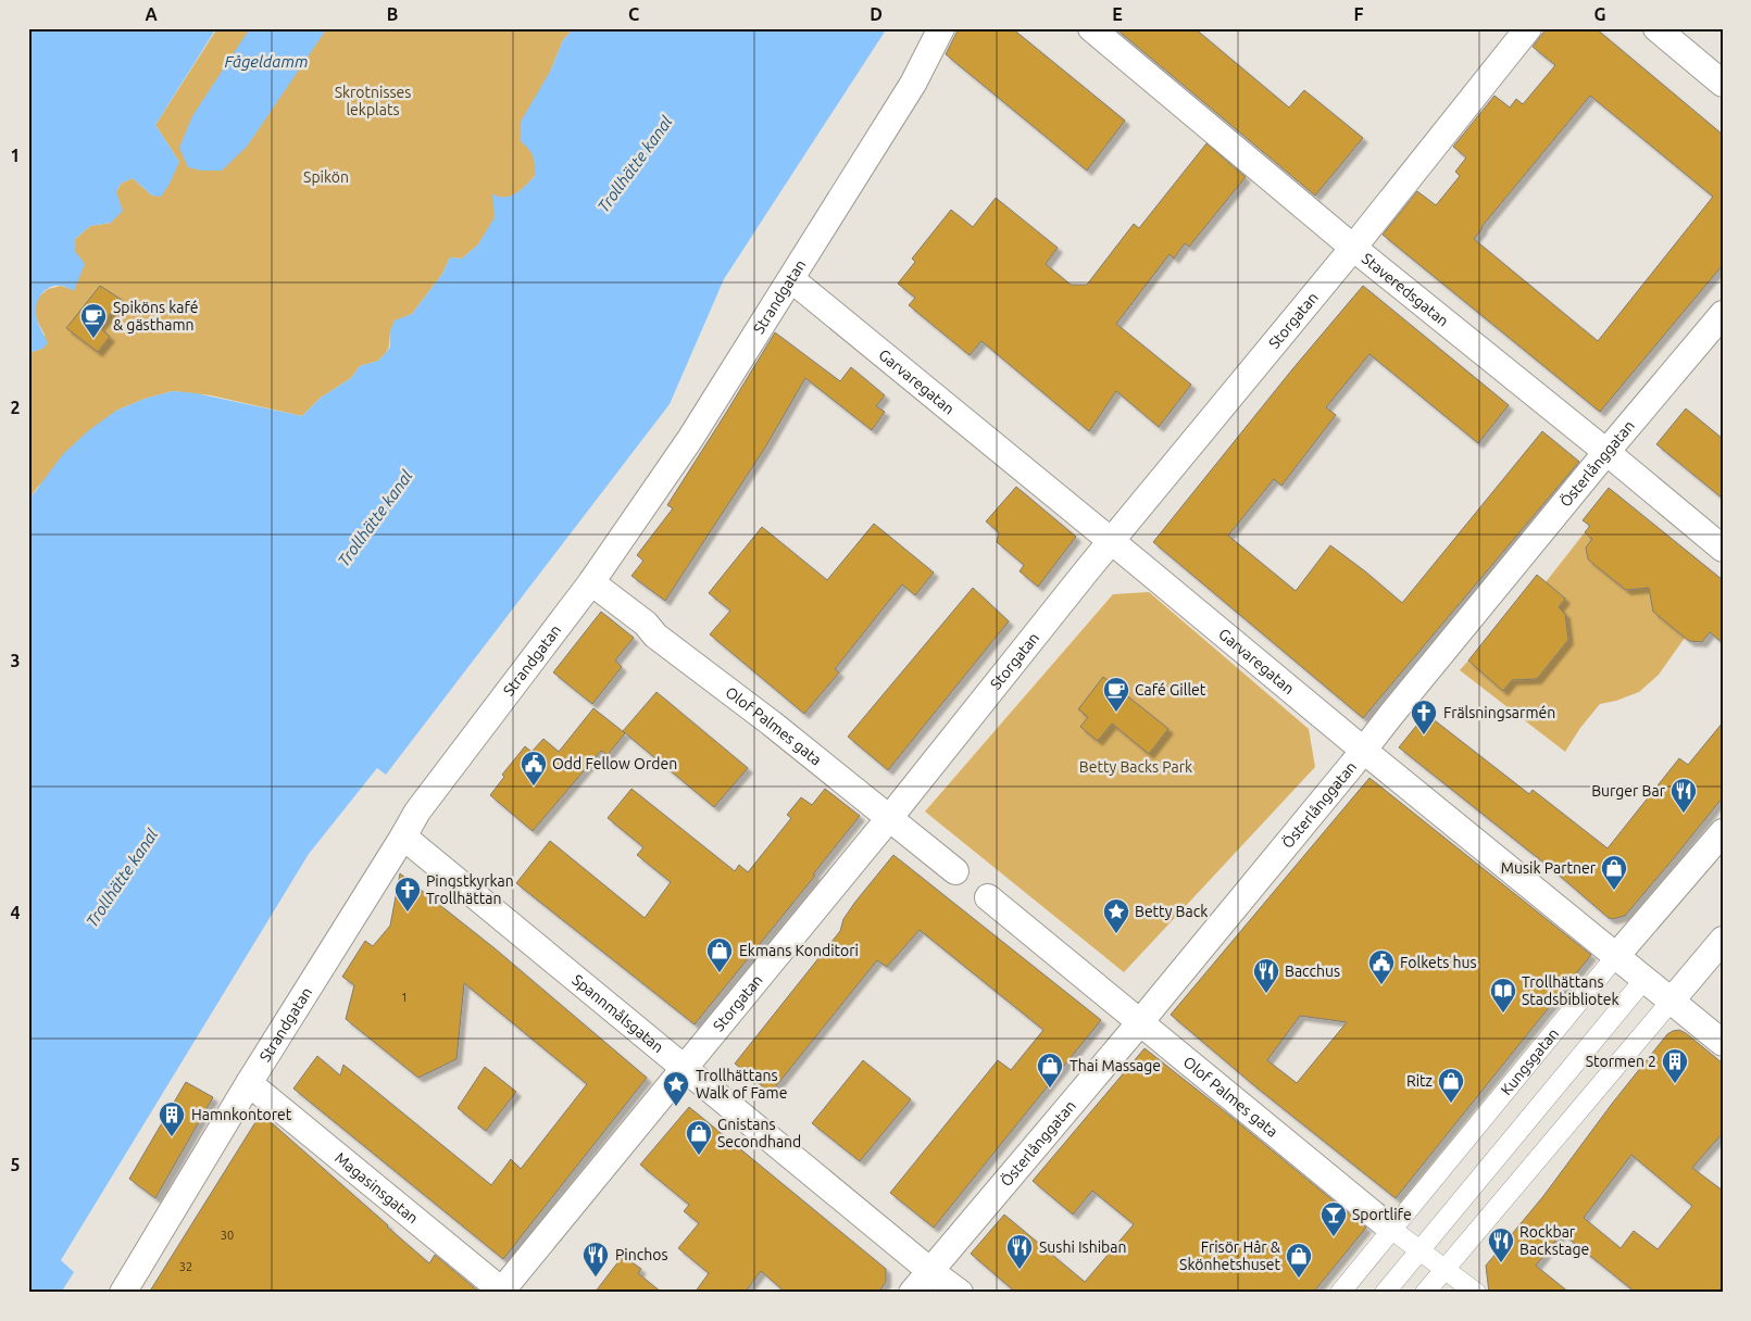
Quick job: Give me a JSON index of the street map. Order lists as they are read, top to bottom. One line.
{"streets":{"street":["Staveredsgatan","Strandgatan","Storgatan","Garvaregatan","Österlånggatan","Olof Palmes gata","Spannmålsgatan","Kungsgatan","Magasinsgatan"]},"crossings":[["Staveredsgatan","Storgatan"],["Staveredsgatan","Österlånggatan"],["Strandgatan","Garvaregatan"],["Strandgatan","Olof Palmes gata"],["Strandgatan","Spannmålsgatan"],["Strandgatan","Magasinsgatan"],["Storgatan","Garvaregatan"],["Storgatan","Olof Palmes gata"],["Storgatan","Spannmålsgatan"],["Storgatan","Magasinsgatan"],["Garvaregatan","Österlånggatan"],["Garvaregatan","Kungsgatan"],["Österlånggatan","Olof Palmes gata"],["Österlånggatan","Spannmålsgatan"],["Olof Palmes gata","Kungsgatan"]],"water":["Fågeldamm","Trollhätte kanal"],"parks":["Skrotnisses lekplats","Spikön","Betty Backs Park"],"places":{"cafe":["Spiköns kafé & gästhamn","Café Gillet"],"church":["Frälsningsarmén","Pingstkyrkan Trollhättan"],"public building":["Odd Fellow Orden","Folkets hus"],"restaurant":["Burger Bar","Bacchus","Rockbar Backstage","Sushi Ishiban","Pinchos"],"shop":["Musik Partner","Ekmans Konditori","Thai Massage","Ritz","Gnistans Secondhand","Frisör Hår & Skönhetshuset"],"place":["Betty Back","Trollhättans Walk of Fame"],"library":["Trollhättans Stadsbibliotek"],"building":["Stormen 2","Hamnkontoret"],"bar":["Sportlife"]},"house_numbers":["1","30","32"],"grid":{"columns":["A","B","C","D","E","F","G"],"rows":["1","2","3","4","5"]}}
